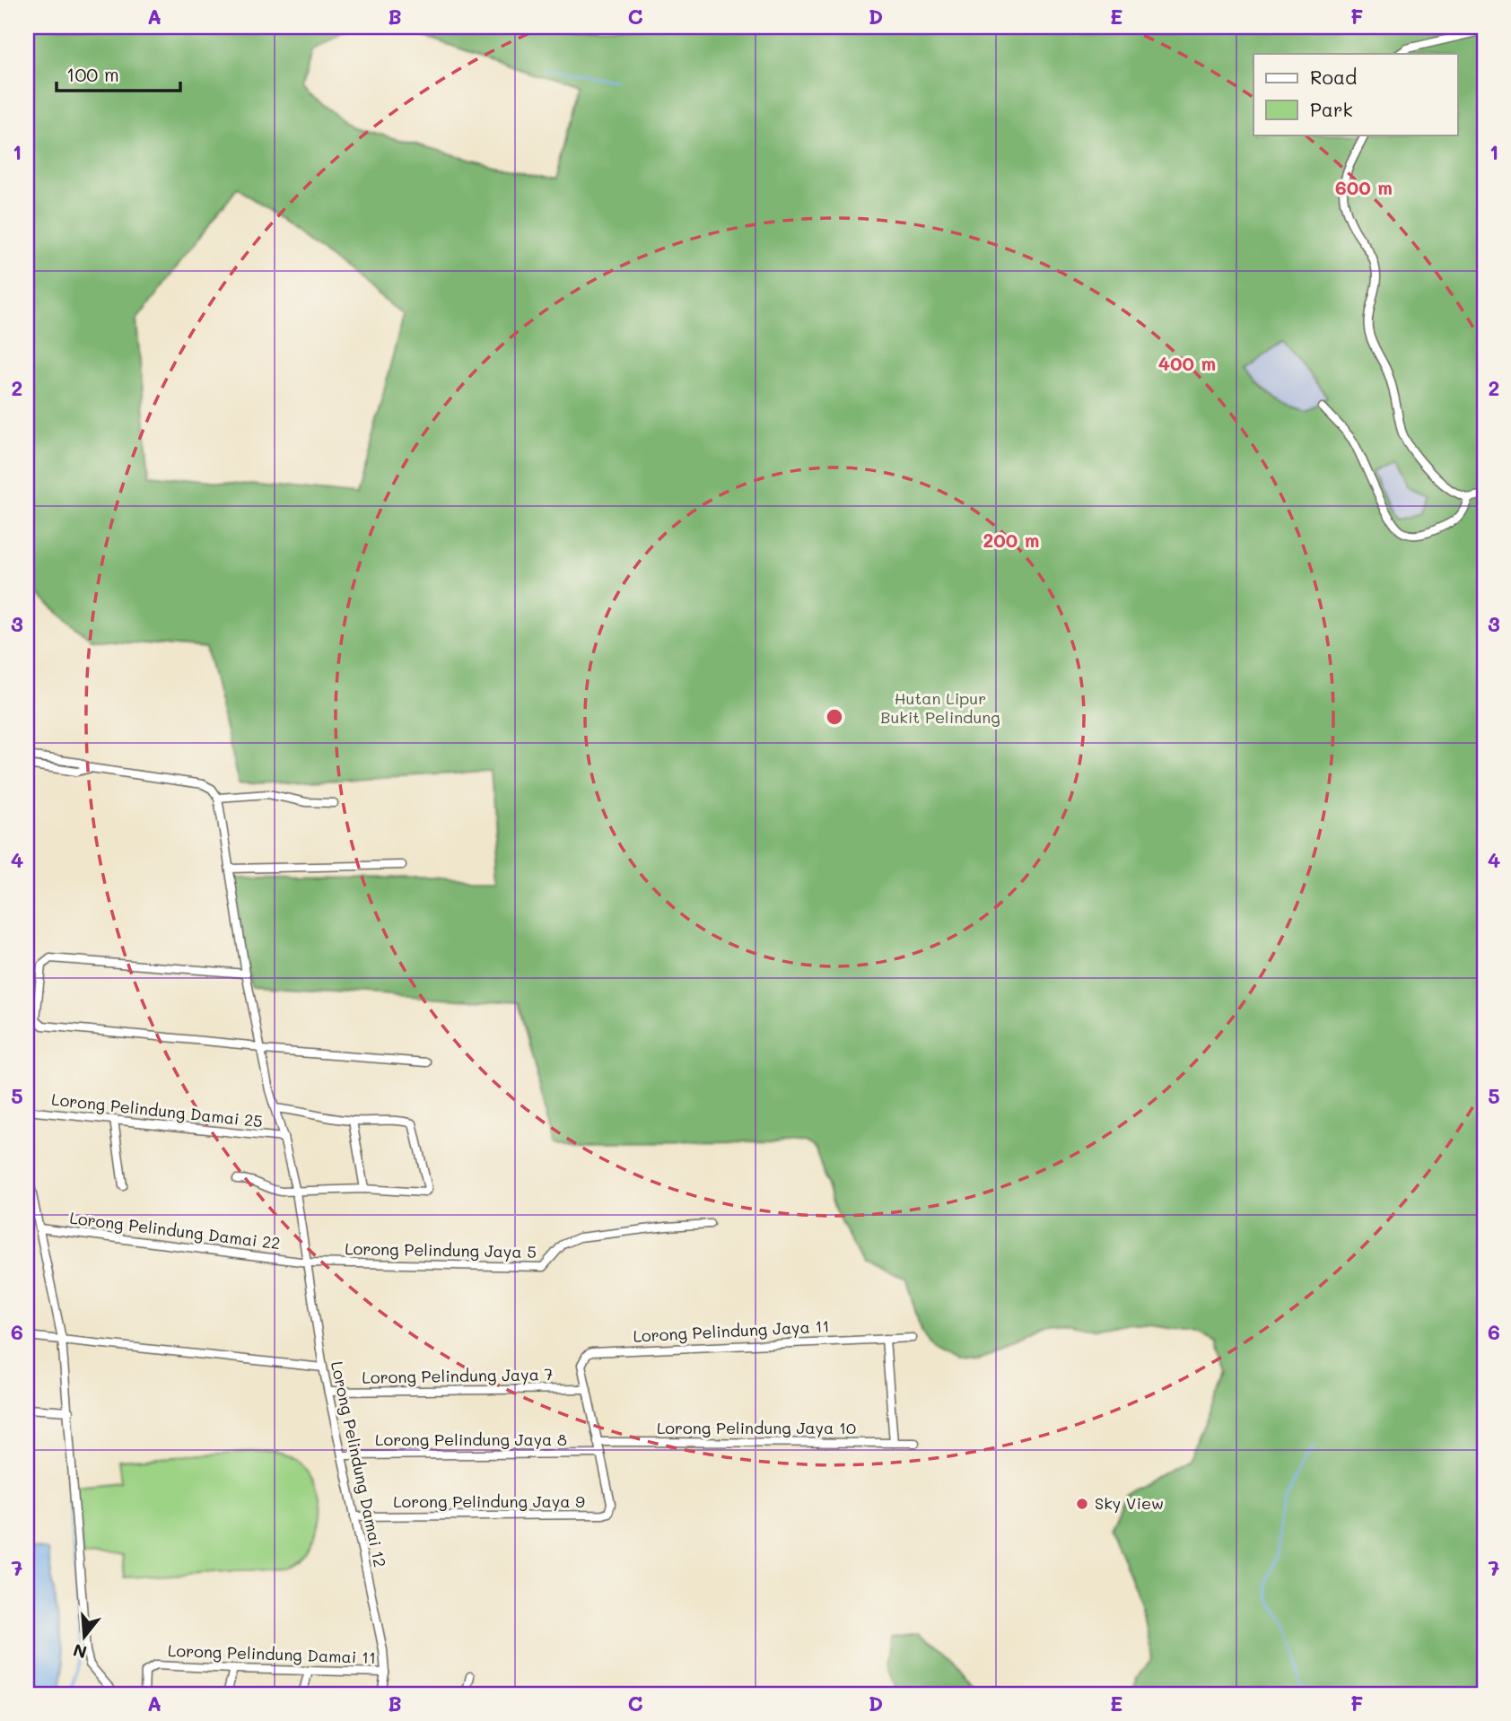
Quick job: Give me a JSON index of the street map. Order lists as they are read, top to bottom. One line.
{"streets":{"street":["Lorong Pelindung Damai 25","Lorong Pelindung Damai 22","Lorong Pelindung Jaya 5","Lorong Pelindung Jaya 11","Lorong Pelindung Jaya 7","Lorong Pelindung Jaya 10","Lorong Pelindung Jaya 8","Lorong Pelindung Damai 12","Lorong Pelindung Jaya 9","Lorong Pelindung Damai 11"]},"crossings":[["Lorong Pelindung Damai 25","Lorong Pelindung Damai 12"],["Lorong Pelindung Damai 22","Lorong Pelindung Jaya 5"],["Lorong Pelindung Damai 22","Lorong Pelindung Damai 12"],["Lorong Pelindung Jaya 5","Lorong Pelindung Damai 12"],["Lorong Pelindung Jaya 11","Lorong Pelindung Jaya 7"],["Lorong Pelindung Jaya 11","Lorong Pelindung Jaya 9"],["Lorong Pelindung Jaya 7","Lorong Pelindung Damai 12"],["Lorong Pelindung Jaya 7","Lorong Pelindung Jaya 9"],["Lorong Pelindung Jaya 10","Lorong Pelindung Jaya 9"],["Lorong Pelindung Jaya 8","Lorong Pelindung Damai 12"],["Lorong Pelindung Jaya 8","Lorong Pelindung Jaya 9"],["Lorong Pelindung Damai 12","Lorong Pelindung Jaya 9"],["Lorong Pelindung Damai 12","Lorong Pelindung Damai 11"]],"parks":["Hutan Lipur Bukit Pelindung"],"places":["Sky View"],"legend":["Road","Park"],"scale_bar":"100 m","north":"bottom","grid":{"columns":["A","B","C","D","E","F"],"rows":["1","2","3","4","5","6","7"]},"rings":["600 m","400 m","200 m"]}
